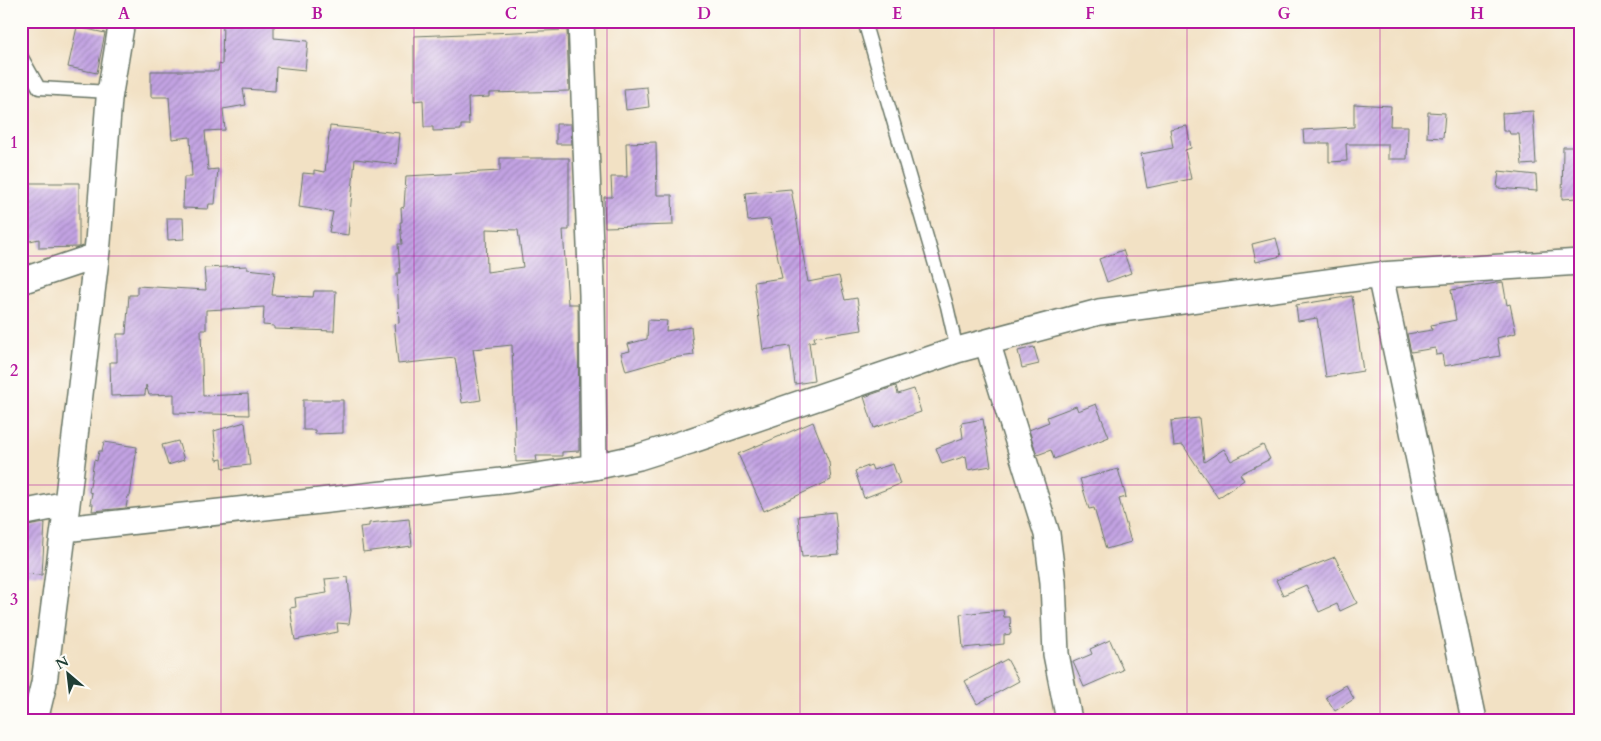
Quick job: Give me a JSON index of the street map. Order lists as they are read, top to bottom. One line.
{"north":"top left","grid":{"columns":["A","B","C","D","E","F","G","H"],"rows":["1","2","3"]}}
